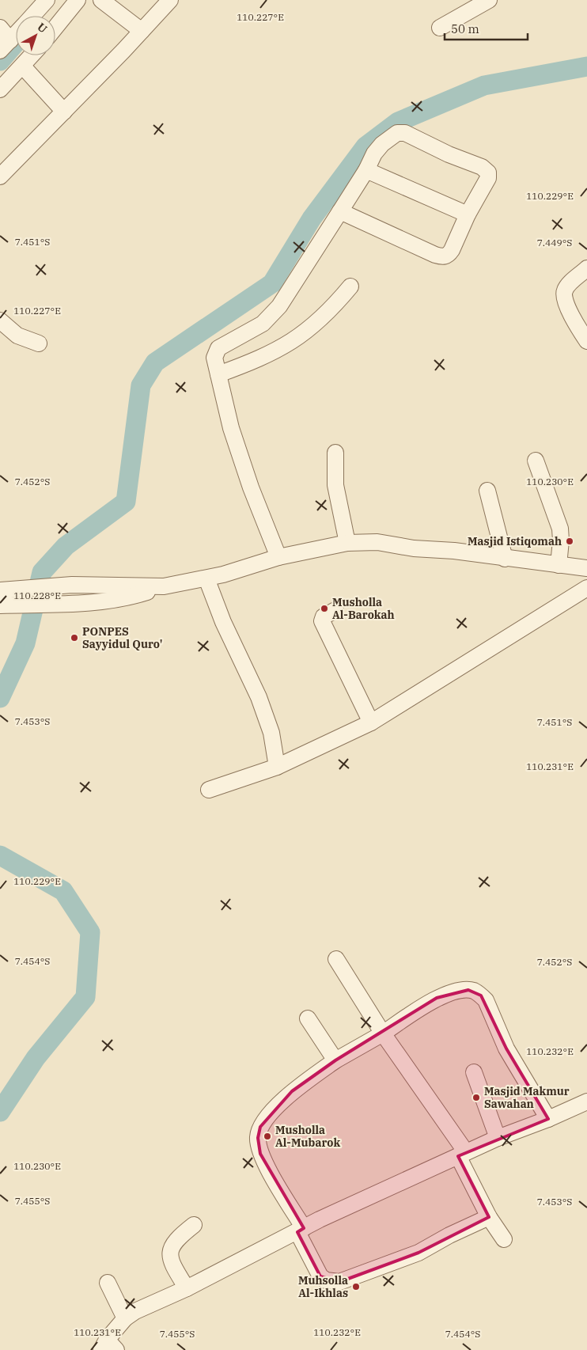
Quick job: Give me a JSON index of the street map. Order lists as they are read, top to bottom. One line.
{"places":["Masjid Istiqomah","Musholla Al-Barokah","PONPES Sayyidul Quro'","Masjid Makmur Sawahan","Musholla Al-Mubarok","Muhsolla Al-Ikhlas"],"scale_bar":"50 m","north":"top right","coordinates":["110.227°E","110.229°E","7.451°S","7.449°S","110.230°E","7.452°S","110.228°E","7.453°S","110.231°E","7.454°S","110.232°E","7.455°S"]}
